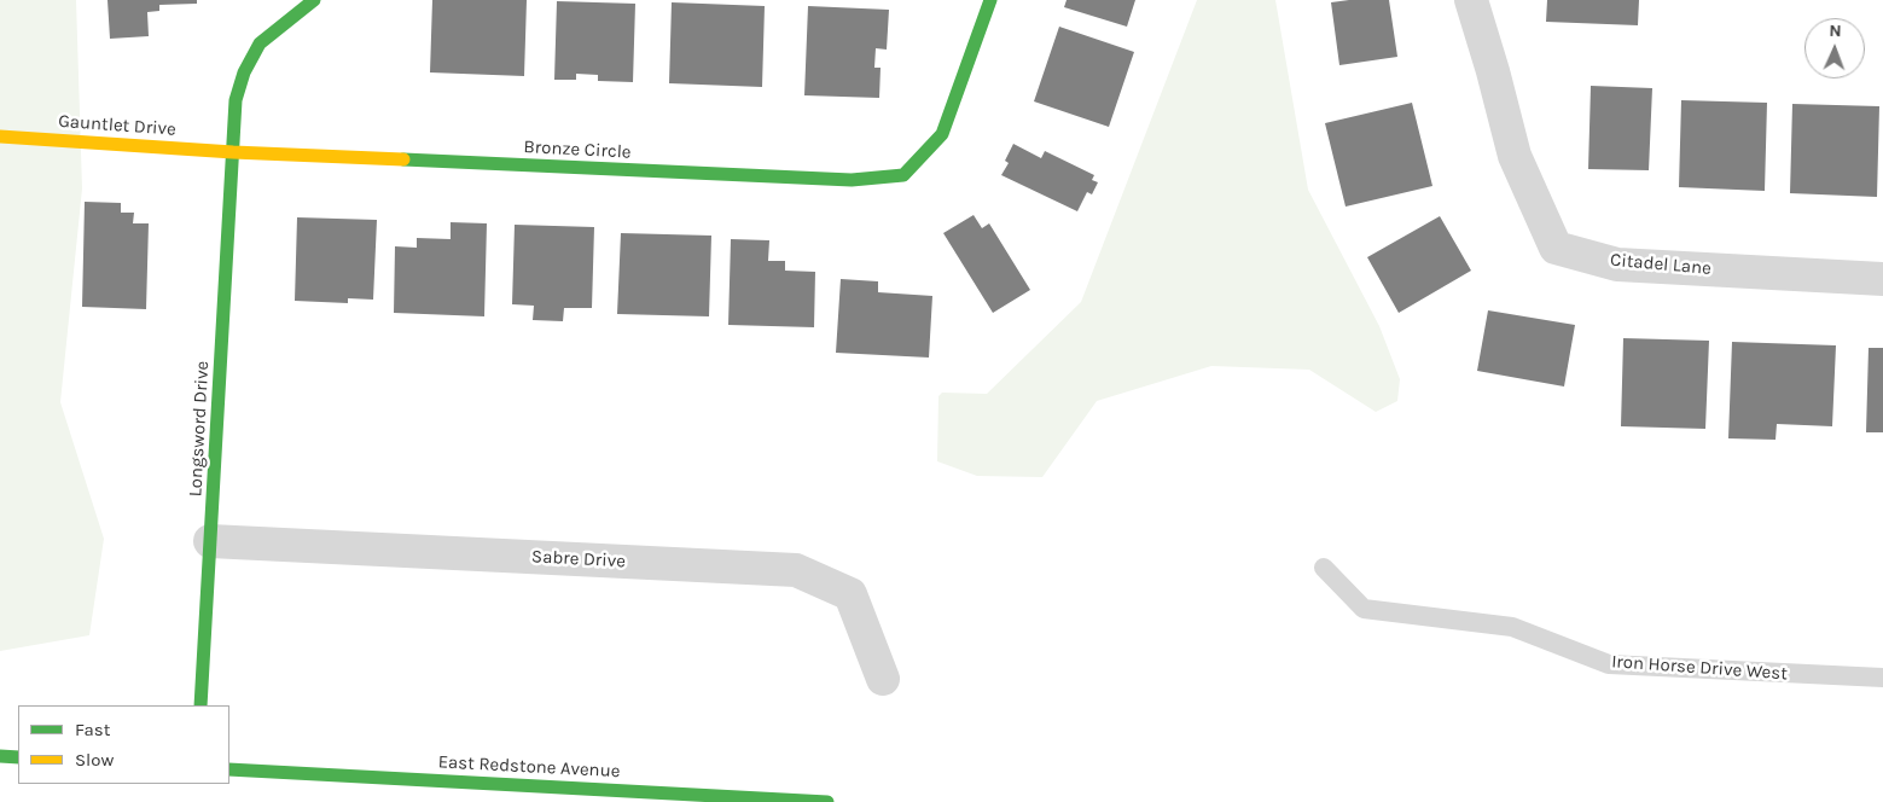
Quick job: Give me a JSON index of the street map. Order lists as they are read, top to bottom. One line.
{"streets":{"street":["Gauntlet Drive","Bronze Circle","Citadel Lane","Longsword Drive","Sabre Drive","East Redstone Avenue"],"lane":["Iron Horse Drive West"]},"crossings":[["Gauntlet Drive","Bronze Circle"],["Gauntlet Drive","Longsword Drive"],["Bronze Circle","Longsword Drive"],["Longsword Drive","Sabre Drive"]],"legend":["Fast","Slow"],"north":"top"}
